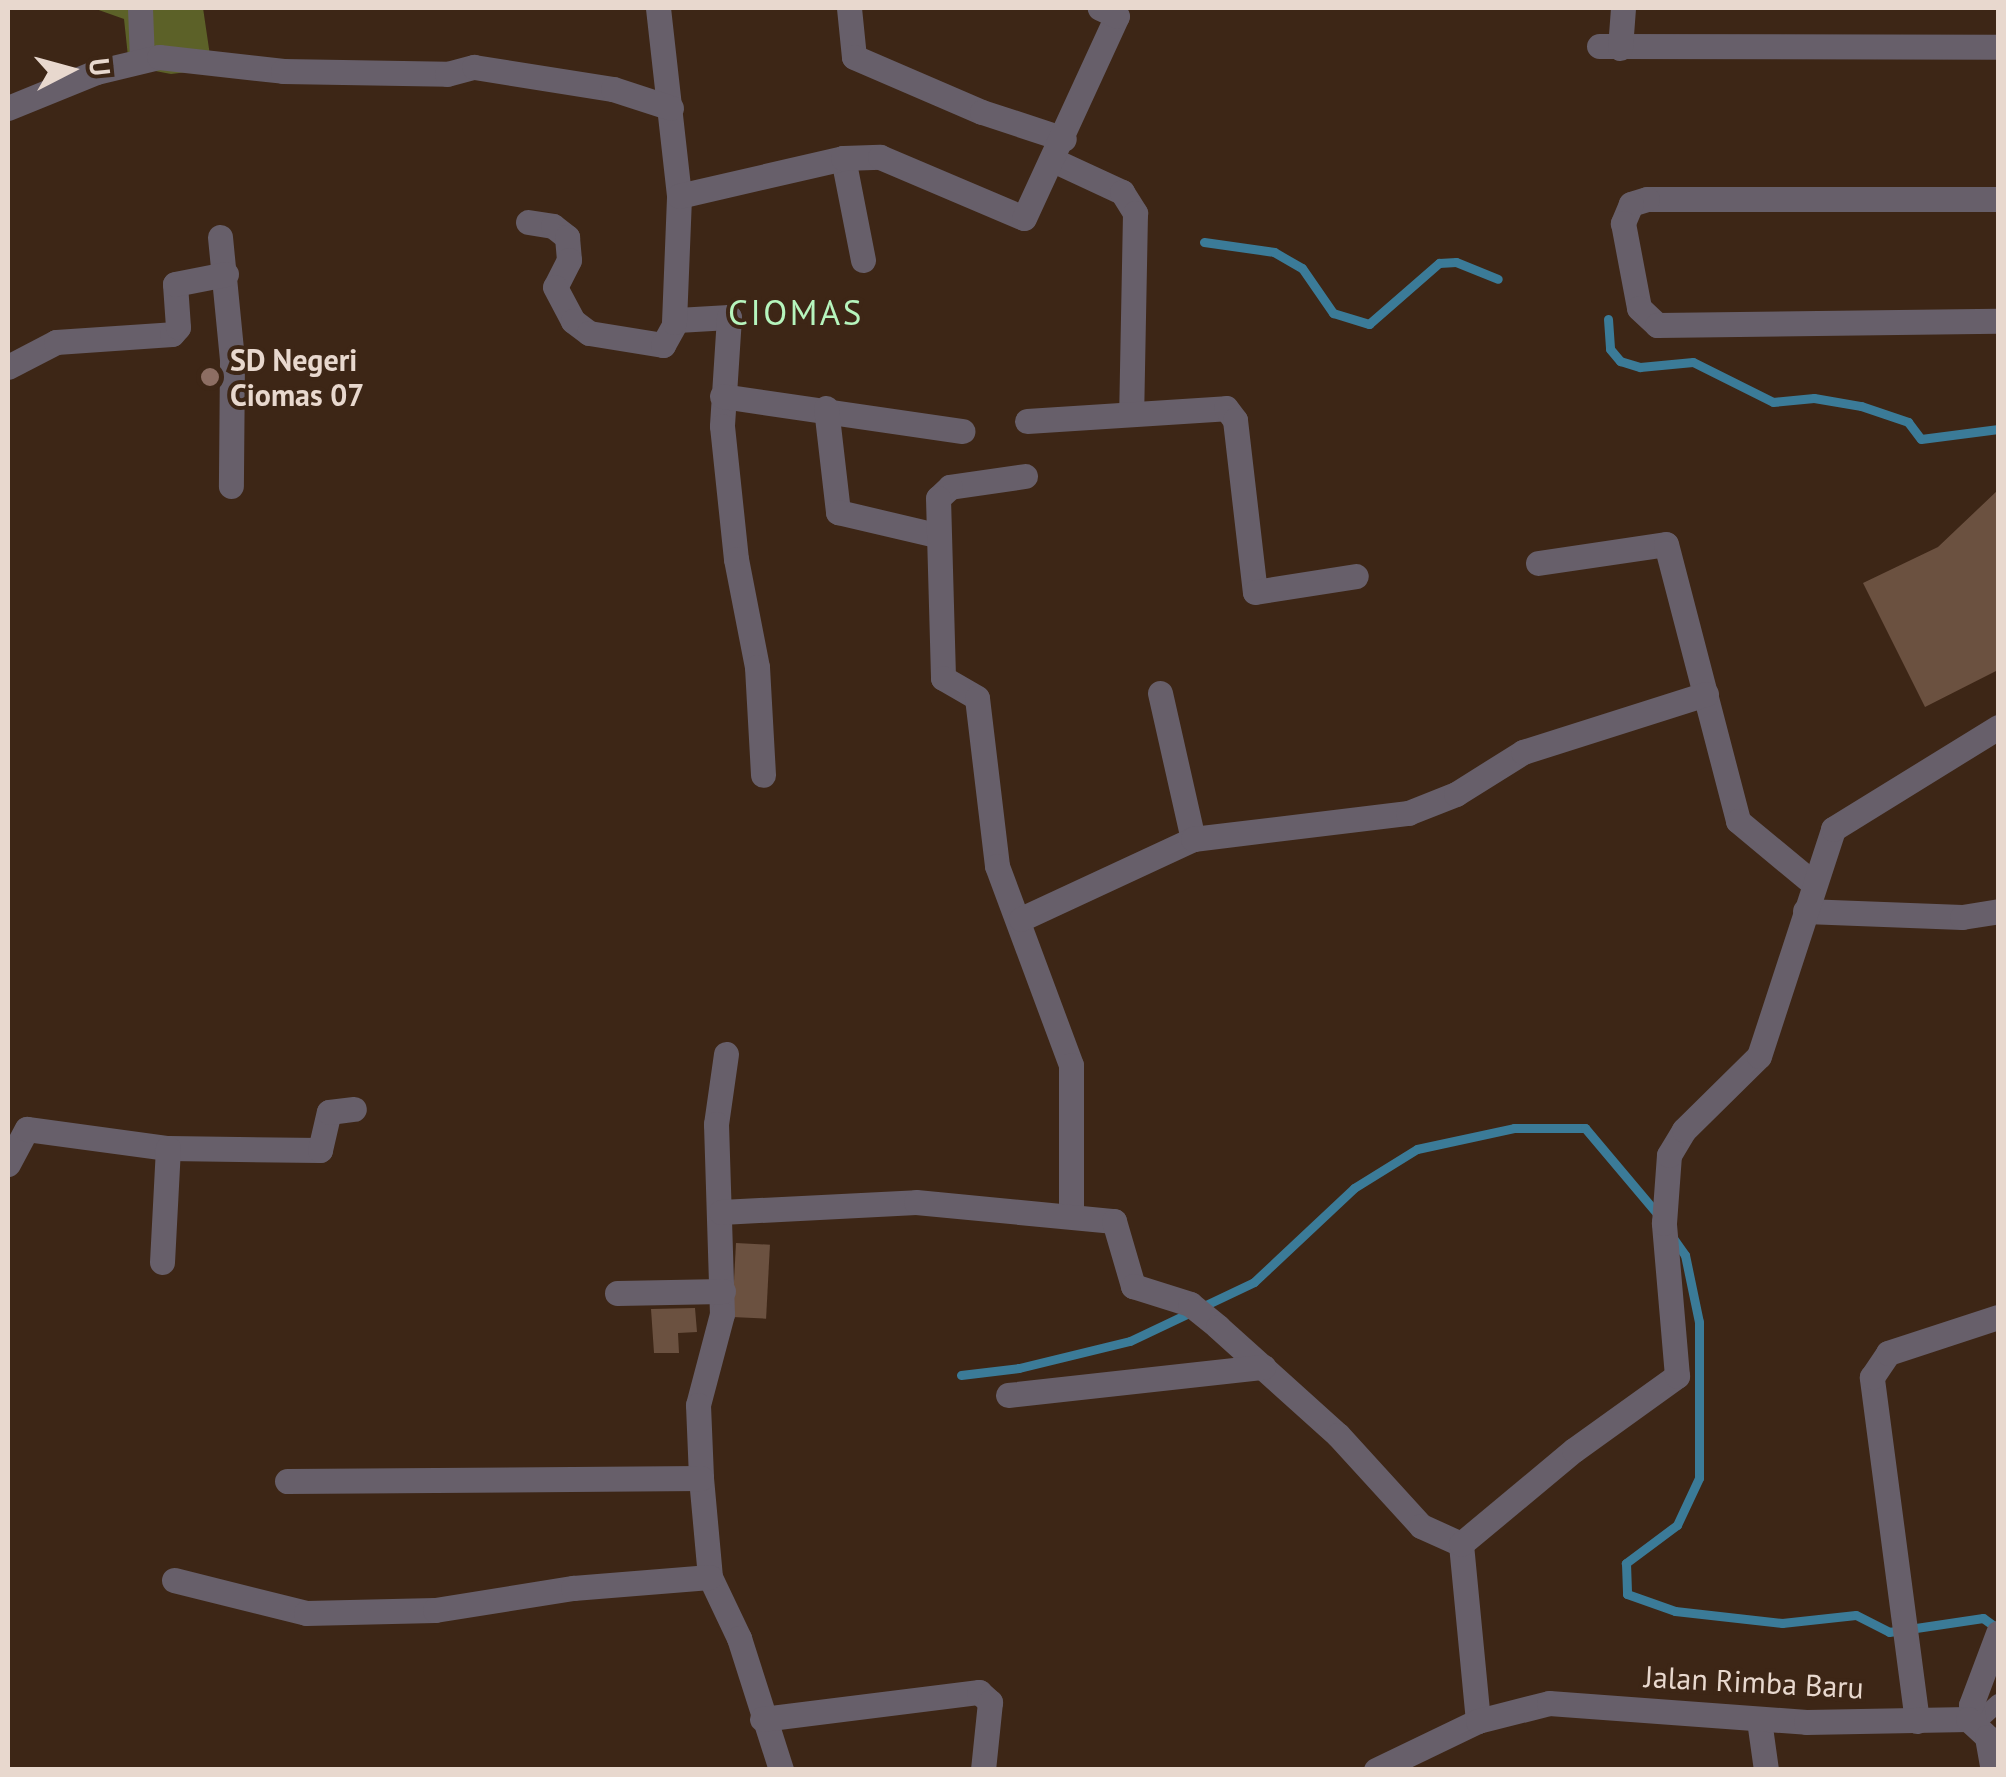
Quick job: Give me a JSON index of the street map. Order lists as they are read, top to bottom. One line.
{"streets":{"street":["Jalan Rimba Baru"]},"districts":["CIOMAS"],"places":["SD Negeri Ciomas 07"],"north":"right"}
